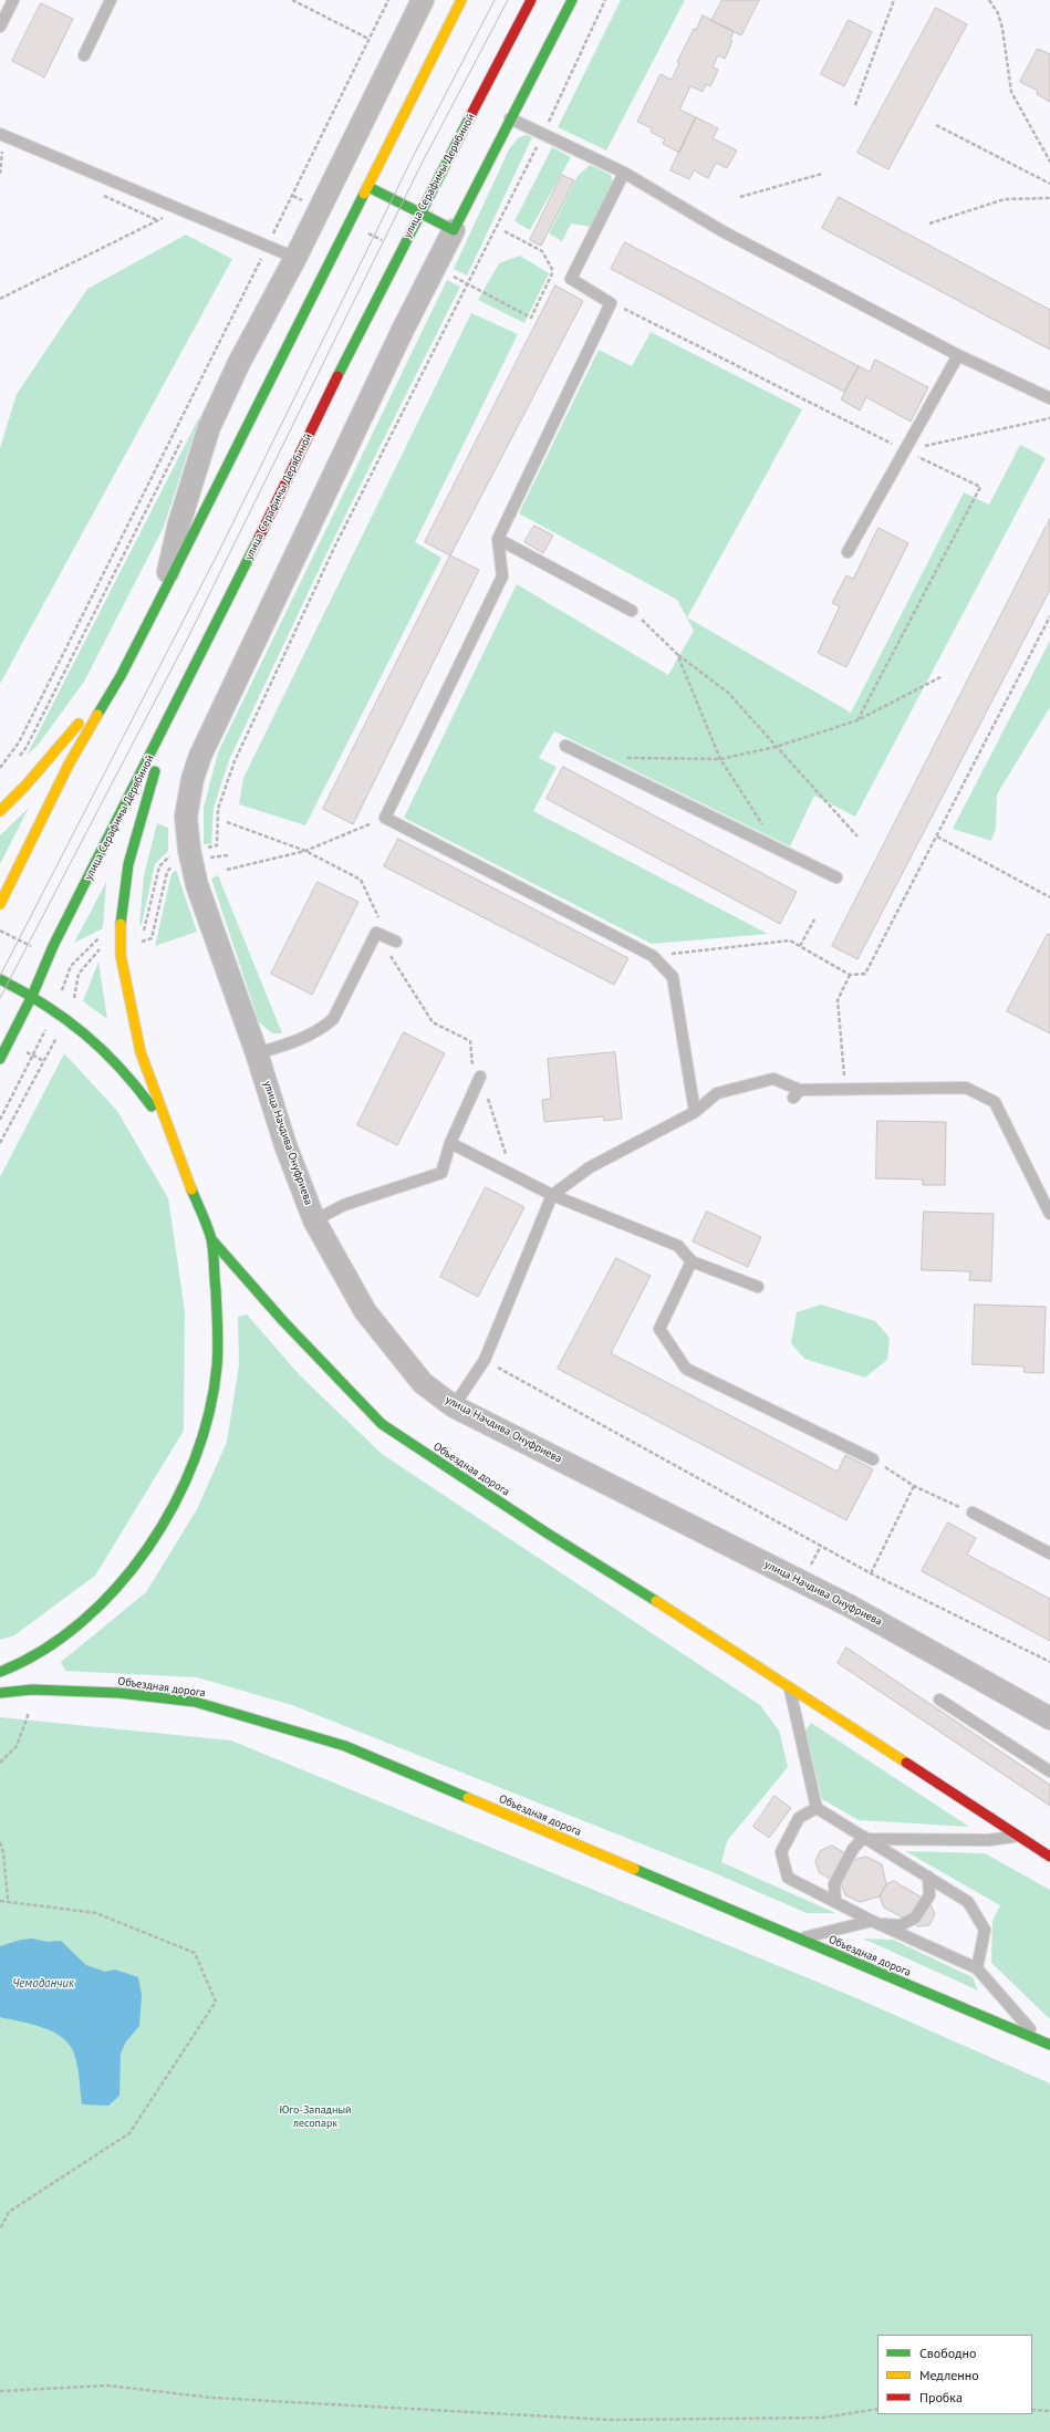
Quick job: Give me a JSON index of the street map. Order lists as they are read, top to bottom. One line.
{"streets":{"main road":["улица Серафимы Дерябиной","Объездная дорога"],"street":["улица Начдива Онуфриева"]},"water":["Чемоданчик"],"parks":["Юго-Западный лесопарк"],"legend":["Свободно","Медленно","Пробка"]}
